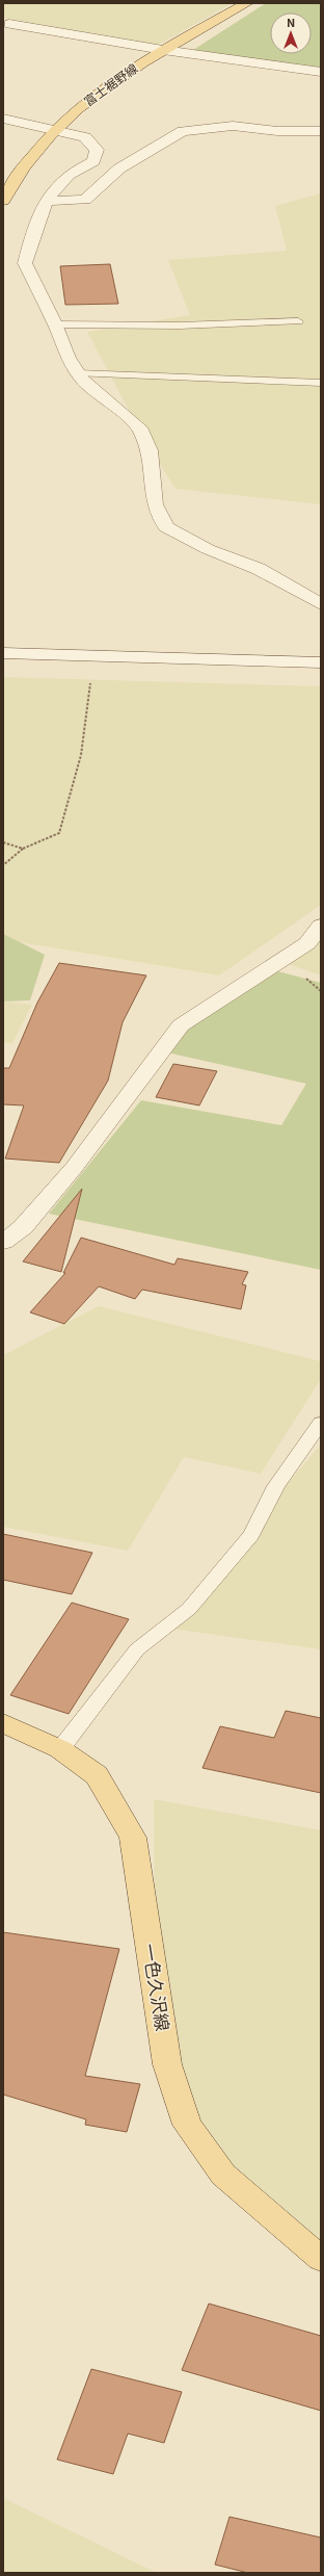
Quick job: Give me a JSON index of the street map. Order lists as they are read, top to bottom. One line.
{"streets":{"main road":["富士裾野線","一色久沢線"]},"north":"top"}
